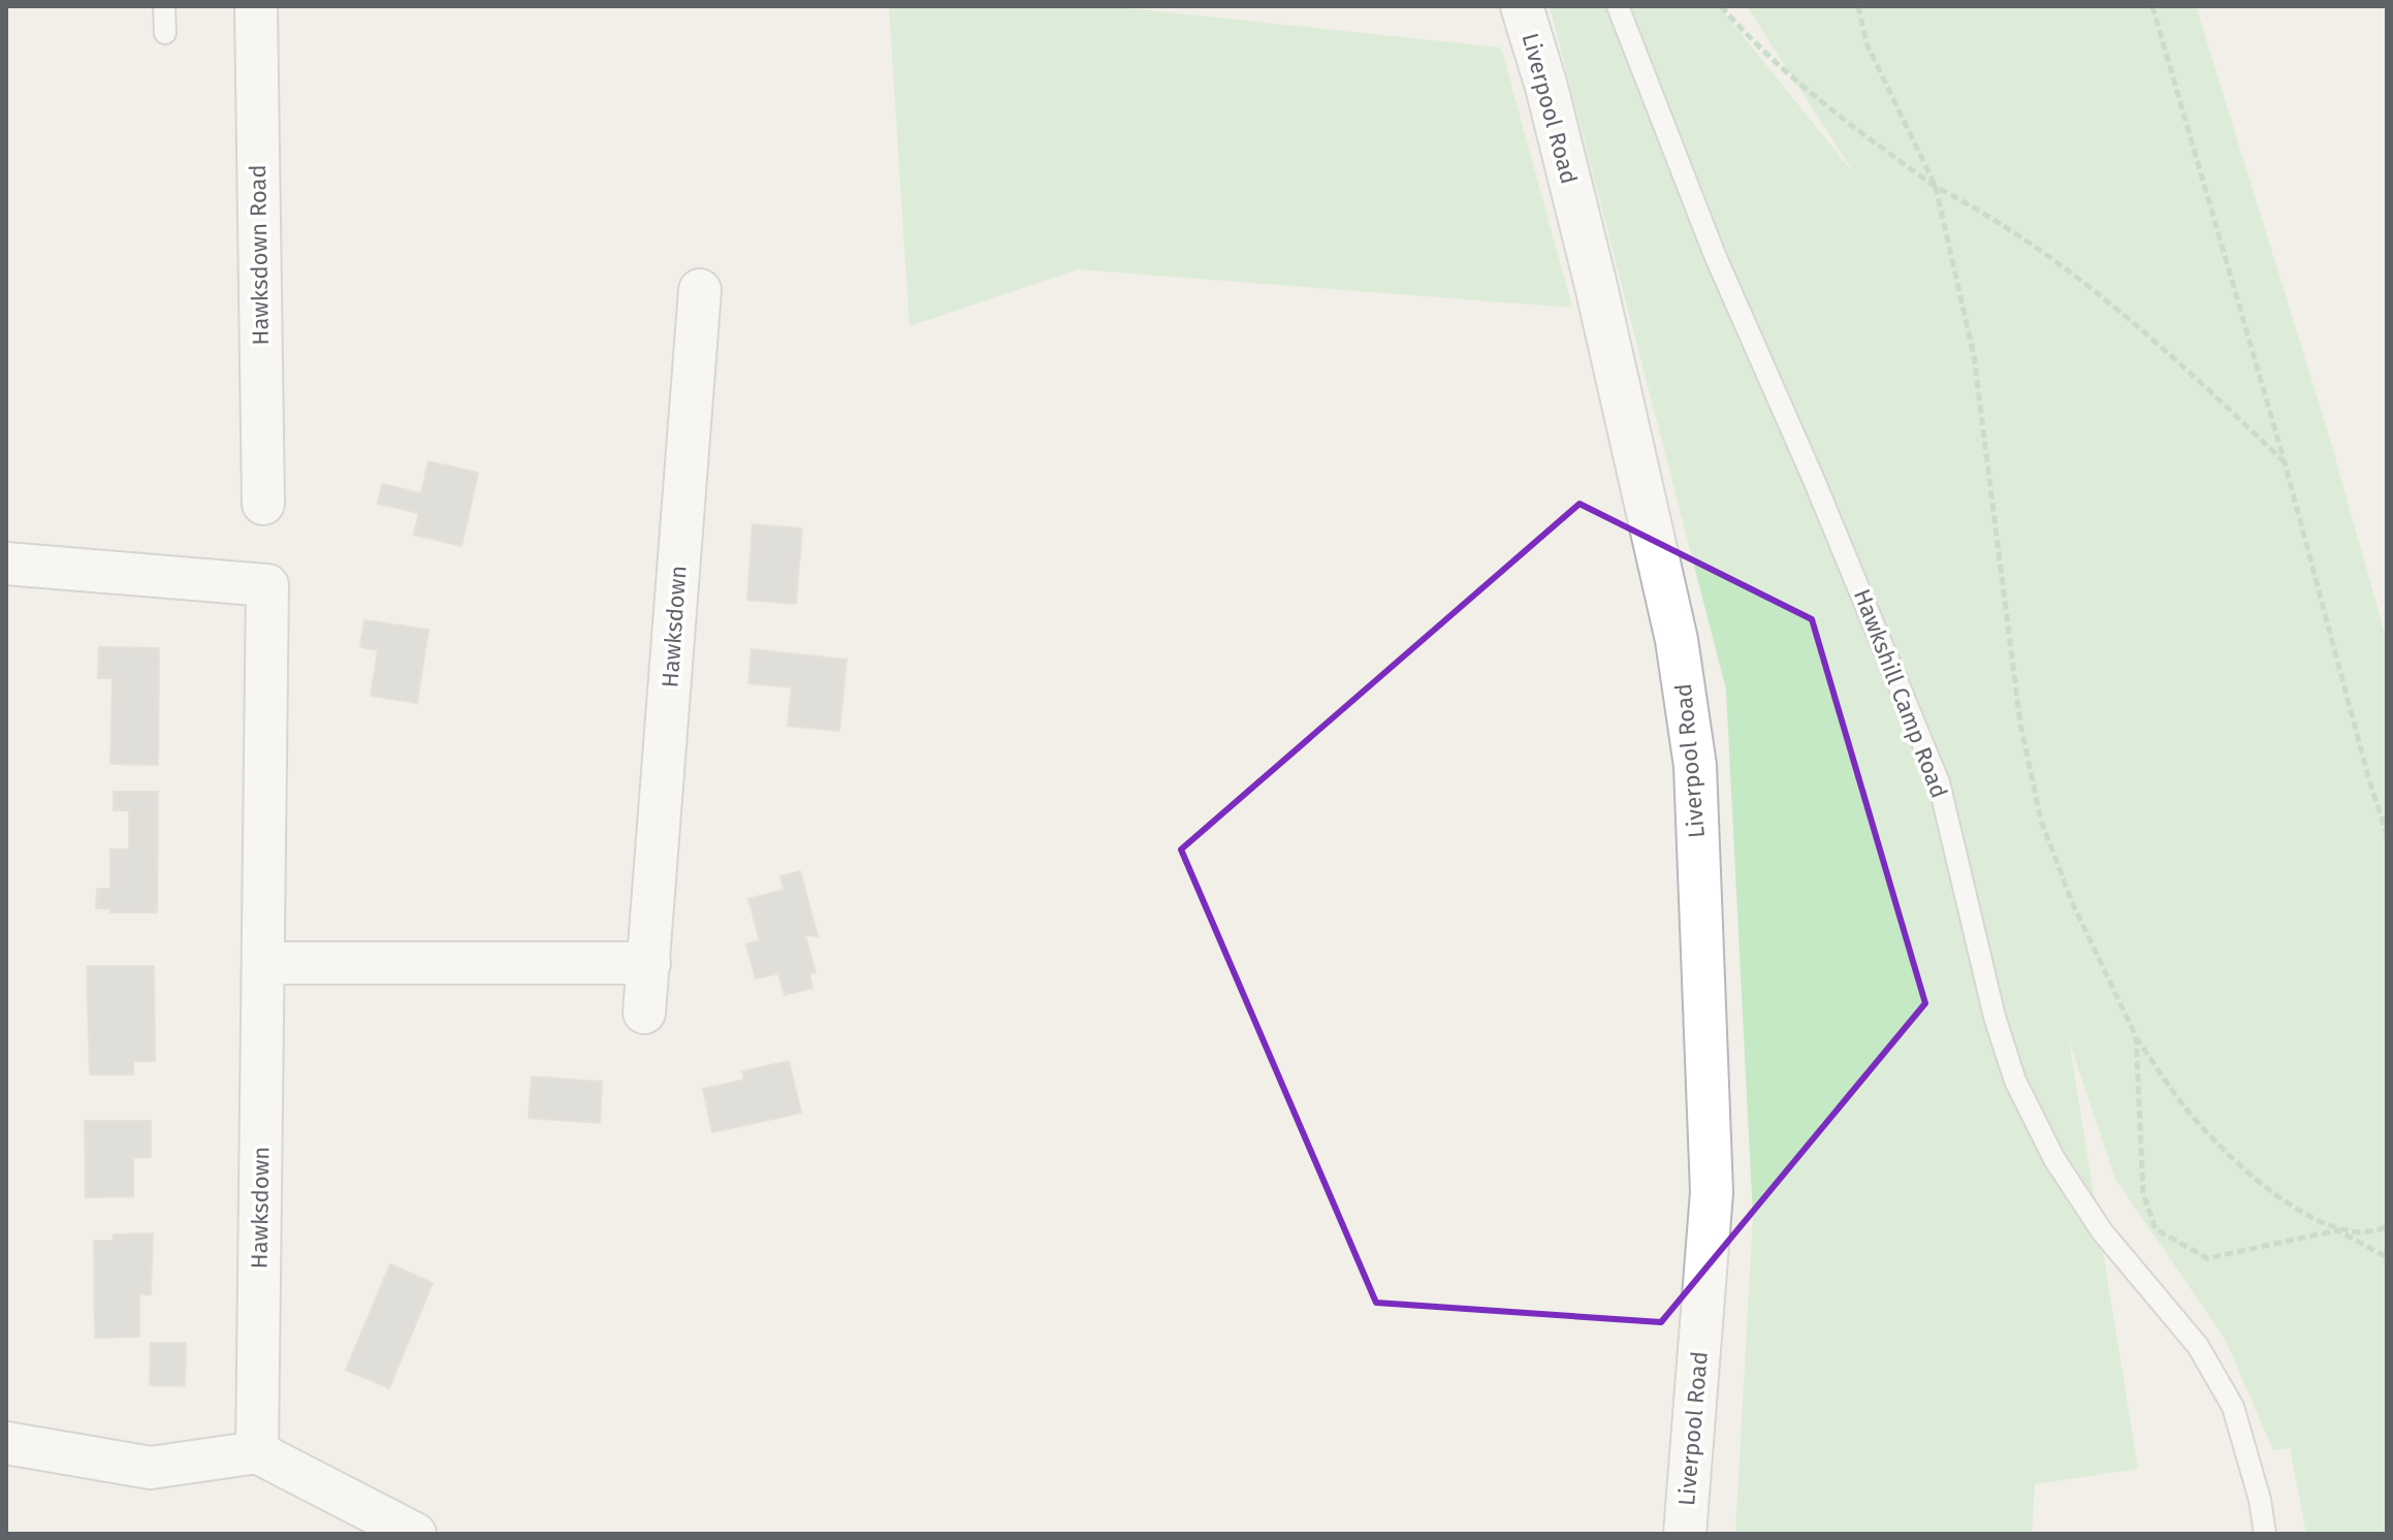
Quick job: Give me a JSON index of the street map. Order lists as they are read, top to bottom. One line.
{"streets":{"street":["Liverpool Road","Hawksdown Road","Hawksdown"],"lane":["Hawkshill Camp Road"]}}
